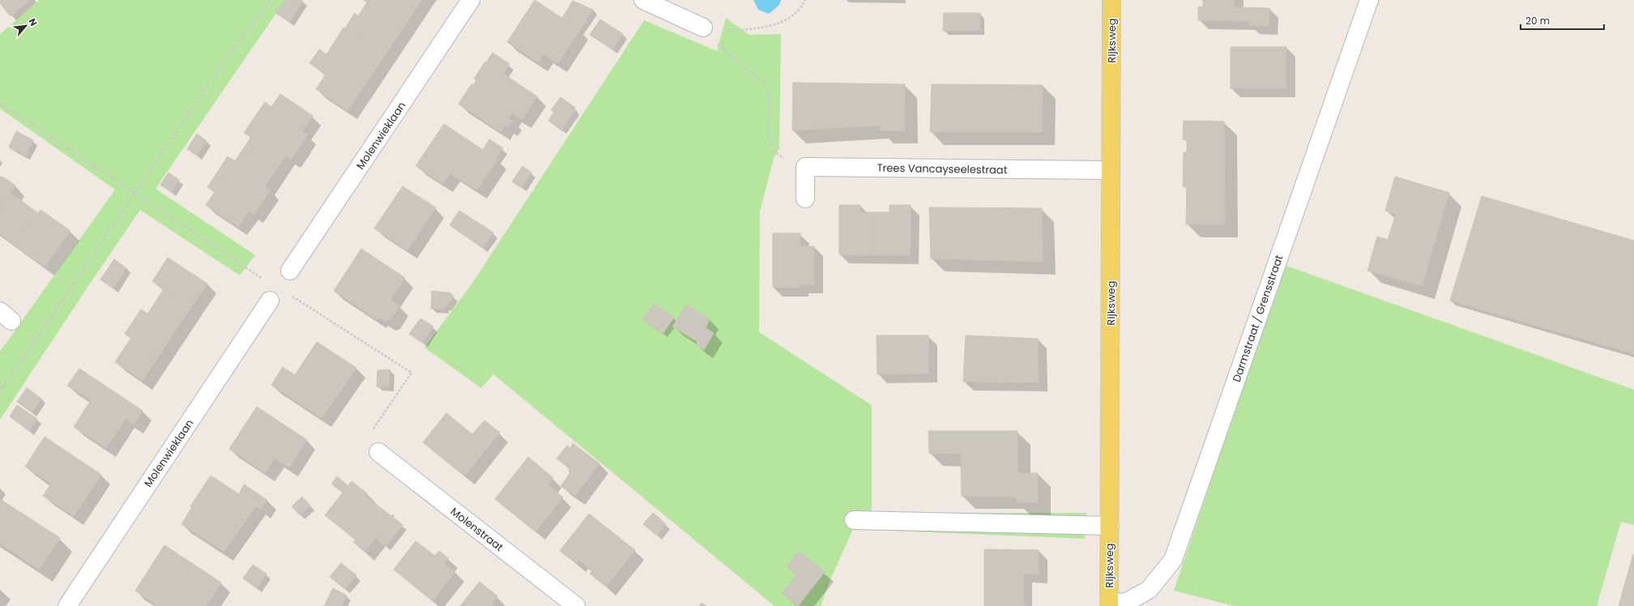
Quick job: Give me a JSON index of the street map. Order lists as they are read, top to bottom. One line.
{"streets":{"main road":["Rijksweg"],"street":["Molenwieklaan","Trees Vancayseelestraat","Darmstraat / Grensstraat","Molenstraat"]},"crossings":[["Rijksweg","Trees Vancayseelestraat"],["Rijksweg","Darmstraat / Grensstraat"]],"scale_bar":"20 m","north":"top right"}
